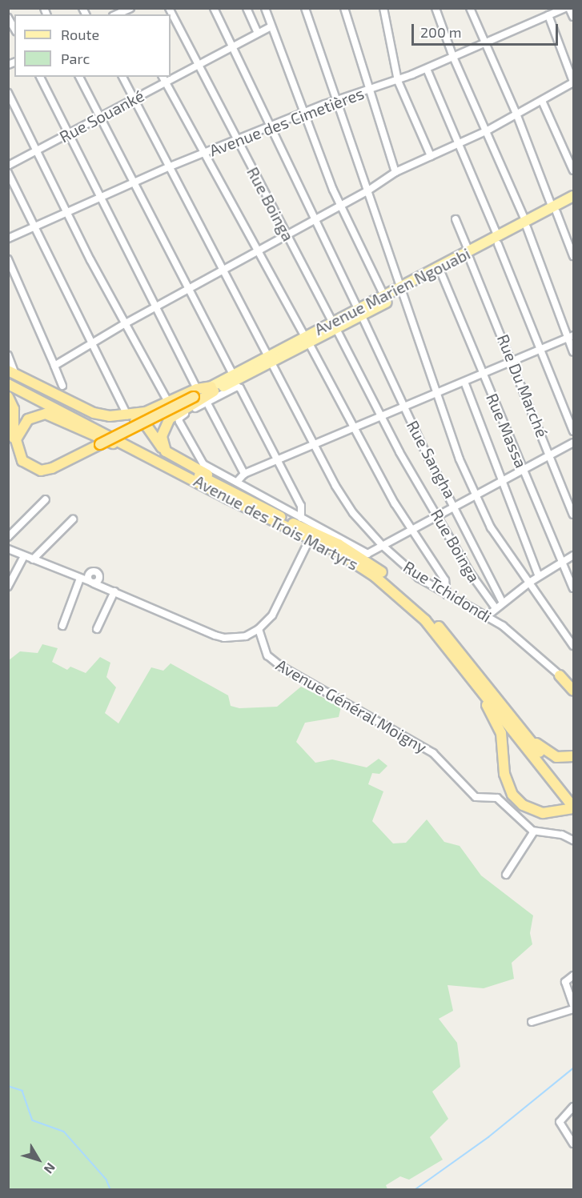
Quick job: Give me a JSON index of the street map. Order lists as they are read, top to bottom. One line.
{"streets":{"highway":["Avenue des Trois Martyrs"],"main road":["Avenue Marien Ngouabi"],"street":["Rue Souanké","Avenue des Cimetières","Rue Boinga","Rue Du Marché","Rue Massa","Rue Sangha","Rue Tchidondi","Avenue Général Moigny"]},"crossings":[["Rue Souanké","Rue Boinga"],["Rue Souanké","Rue Sangha"],["Rue Souanké","Rue Tchidondi"],["Avenue des Cimetières","Rue Boinga"],["Avenue des Cimetières","Rue Sangha"],["Avenue des Cimetières","Rue Tchidondi"],["Rue Boinga","Avenue Marien Ngouabi"],["Avenue Marien Ngouabi","Rue Du Marché"],["Avenue Marien Ngouabi","Rue Sangha"],["Avenue Marien Ngouabi","Rue Tchidondi"]],"legend":["Route","Parc"],"scale_bar":"200 m","north":"bottom right"}
